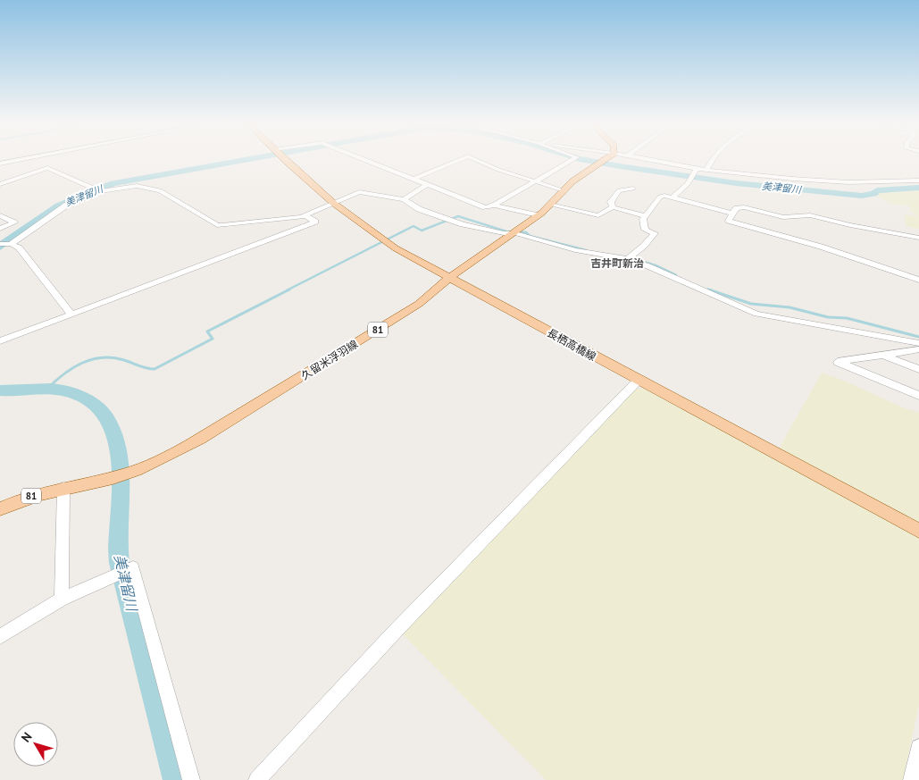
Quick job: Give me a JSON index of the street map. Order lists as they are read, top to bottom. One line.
{"streets":{"main road":["81","長栖高橋線","久留米浮羽線"]},"crossings":[["長栖高橋線","久留米浮羽線"]],"districts":["吉井町新治"],"water":["美津留川"],"north":"top left"}
